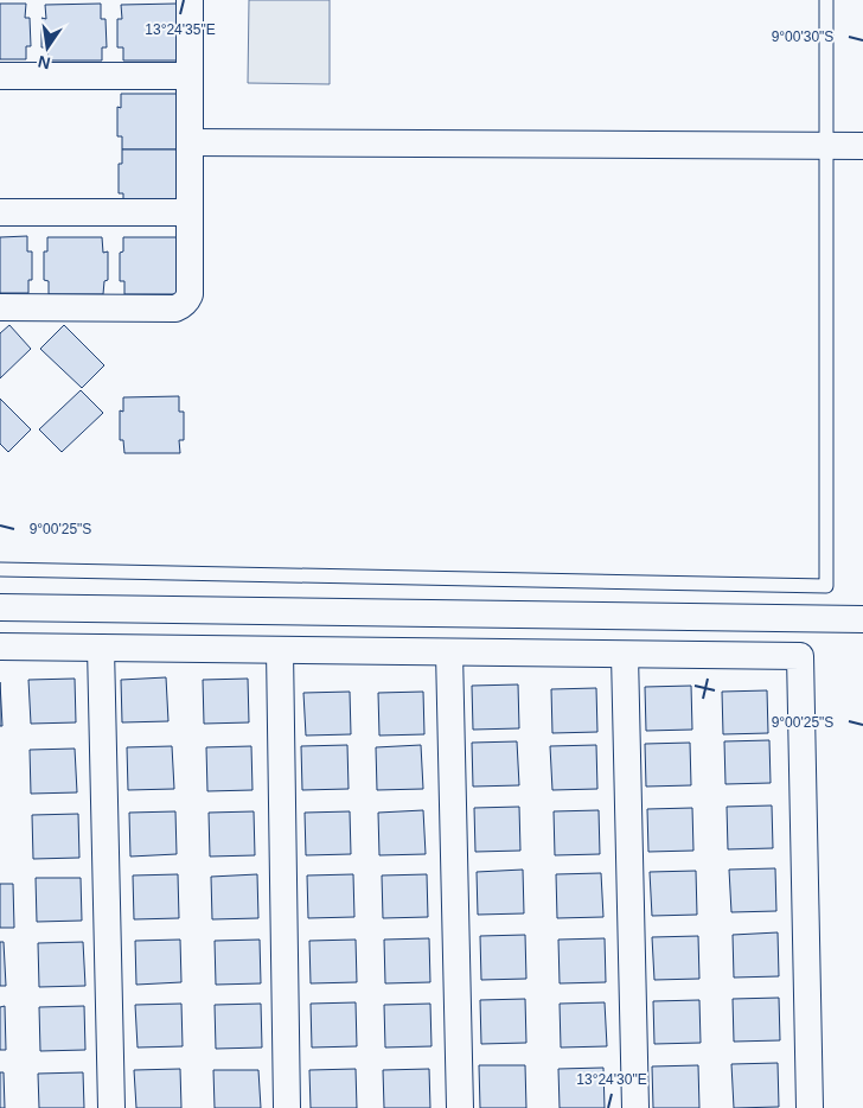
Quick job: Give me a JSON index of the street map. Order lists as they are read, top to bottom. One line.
{"north":"bottom","coordinates":["13°24'35\"E","9°00'30\"S","9°00'25\"S","13°24'30\"E"]}
